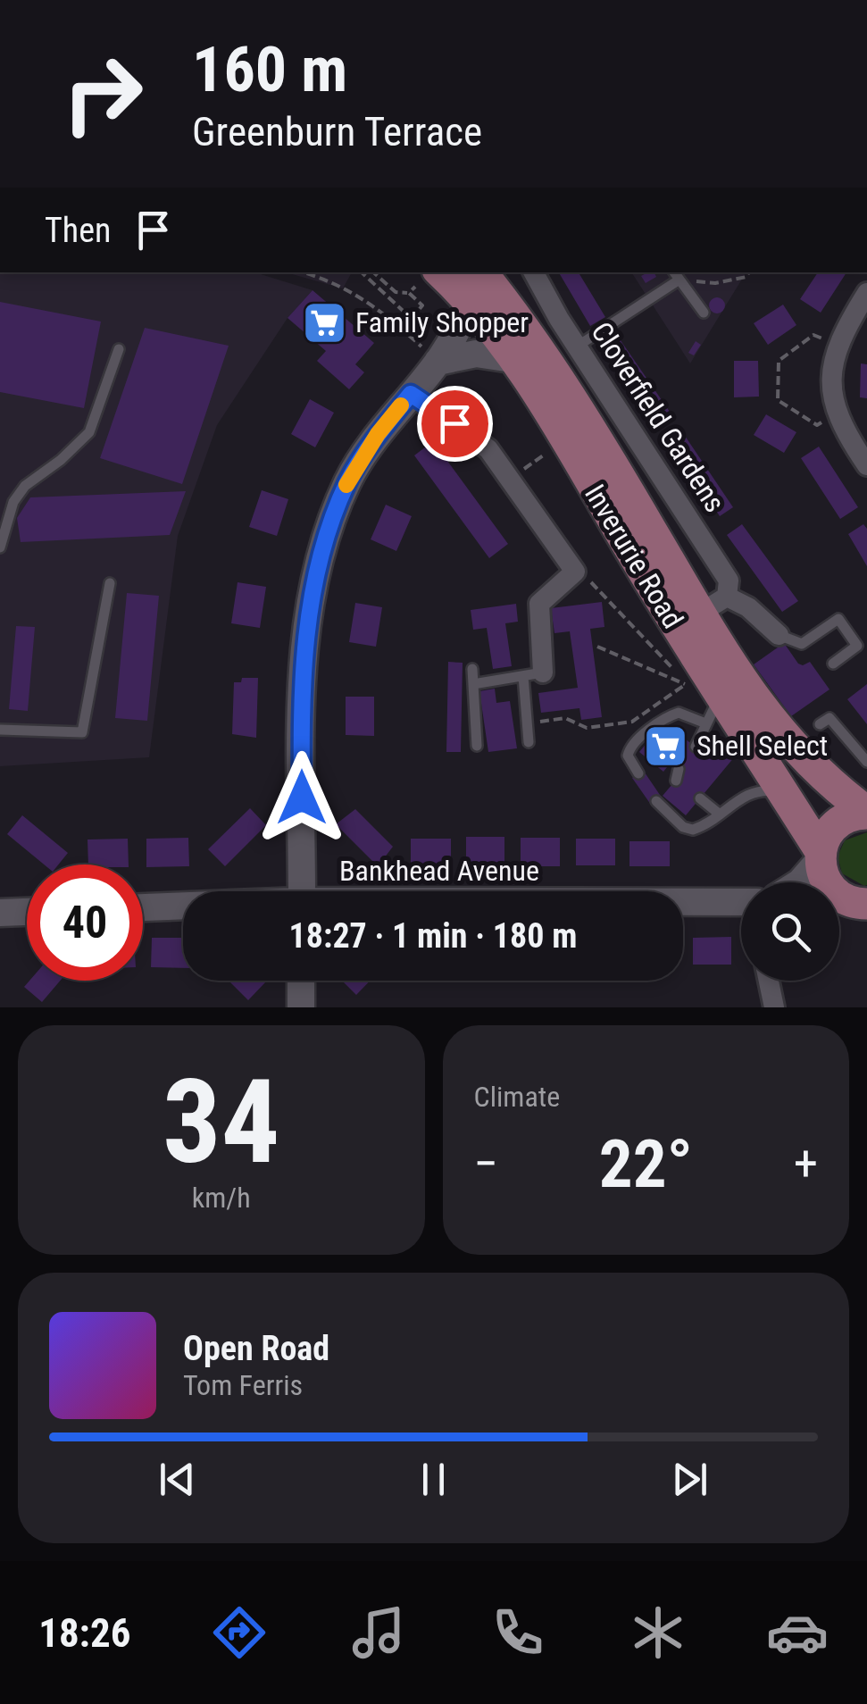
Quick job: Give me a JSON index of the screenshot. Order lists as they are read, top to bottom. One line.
{"streets":{"main road":["Inverurie Road"],"street":["Cloverfield Gardens","Bankhead Avenue"]},"crossings":[["Cloverfield Gardens","Inverurie Road"]],"places":{"supermarket":["Family Shopper","Shell Select"]},"page":{"turn":["160 m","Greenburn Terrace"],"then":"Then","limit":"40","trip":"18:27 · 1 min · 180 m","tile":[["34","km/h"],"Climate"],"heat":["−","22°","+"],"song":["Open Road","Tom Ferris"],"tabs":"18:26"}}
